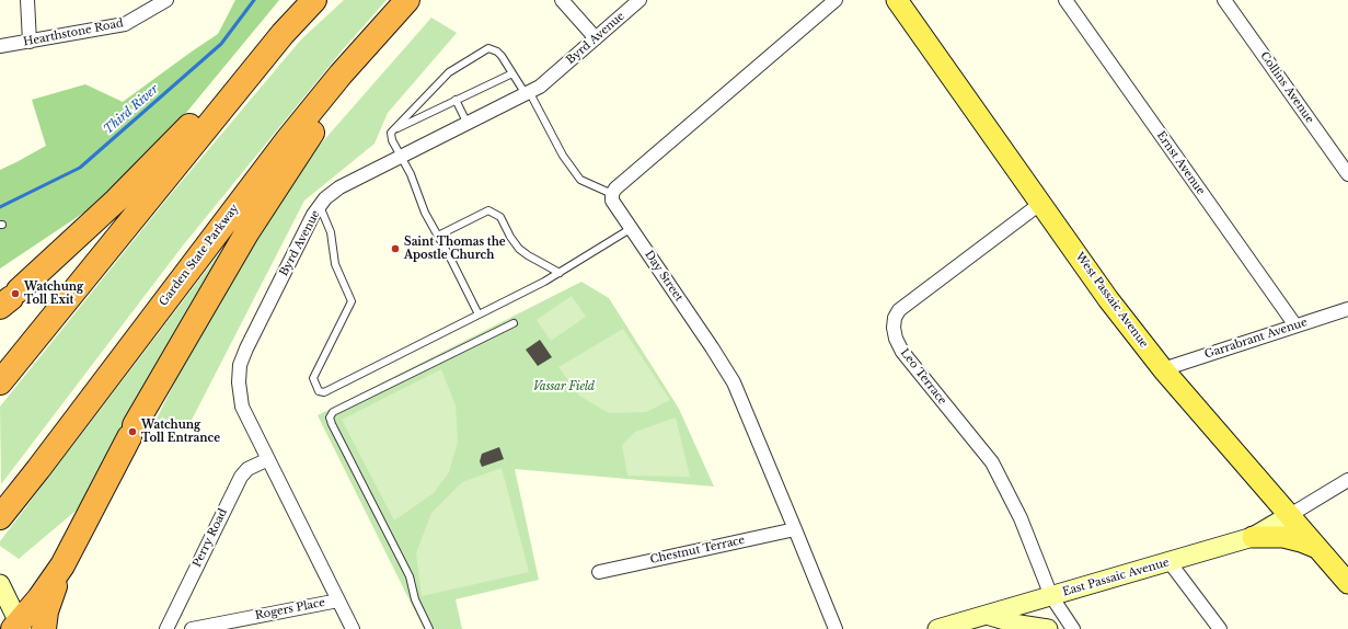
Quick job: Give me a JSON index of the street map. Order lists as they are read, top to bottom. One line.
{"streets":{"highway":["Garden State Parkway"],"main road":["West Passaic Avenue","East Passaic Avenue"],"street":["Hearthstone Road","Byrd Avenue","Collins Avenue","Ernst Avenue","Day Street","Garrabrant Avenue","Leo Terrace","Perry Road","Chestnut Terrace","Rogers Place"]},"crossings":[["Byrd Avenue","Perry Road"],["Byrd Avenue","Rogers Place"],["Ernst Avenue","Garrabrant Avenue"],["Day Street","Chestnut Terrace"],["West Passaic Avenue","Garrabrant Avenue"],["West Passaic Avenue","Leo Terrace"],["West Passaic Avenue","East Passaic Avenue"],["Leo Terrace","East Passaic Avenue"]],"water":["Third River"],"parks":["Vassar Field"],"places":["Saint Thomas the Apostle Church","Watchung Toll Exit","Watchung Toll Entrance"]}
